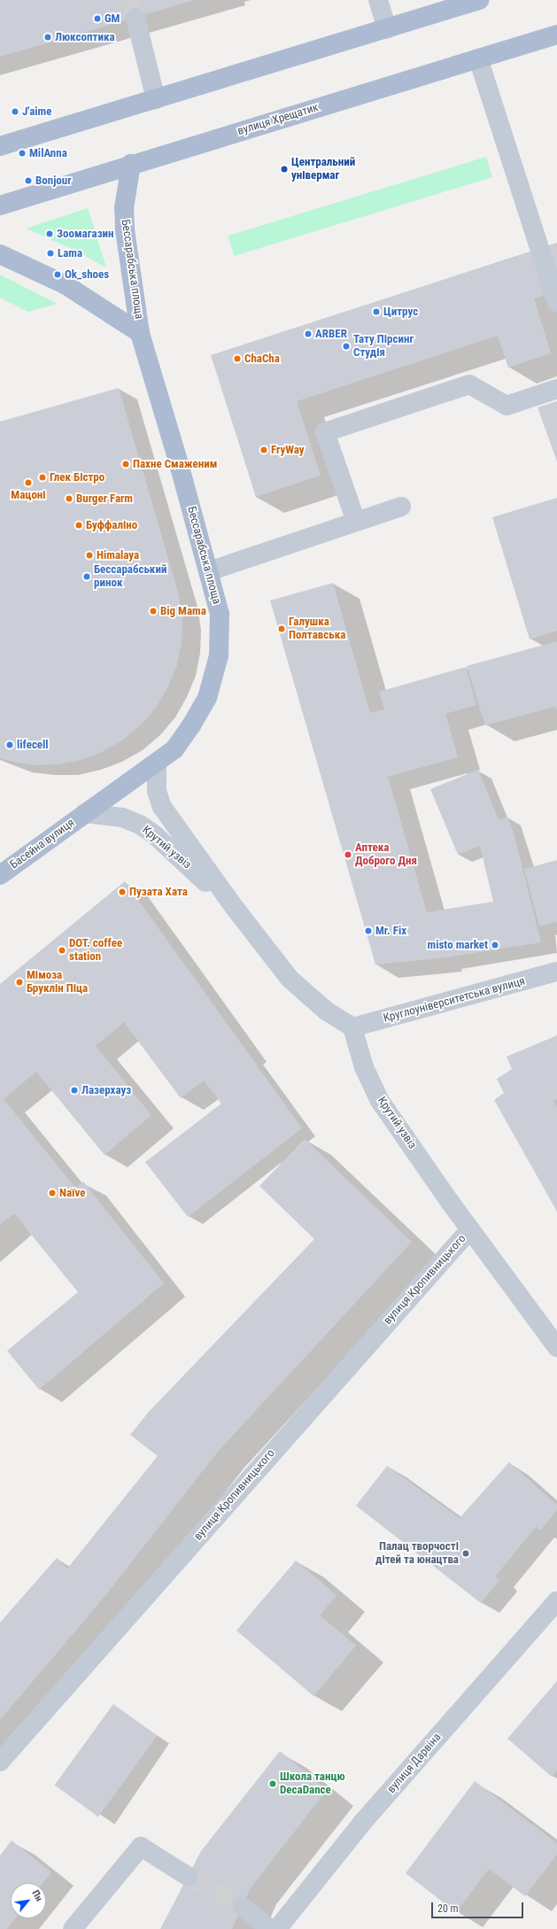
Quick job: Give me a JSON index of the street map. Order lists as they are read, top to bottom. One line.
{"streets":{"main road":["вулиця Хрещатик","Бессарабська площа","Басейна вулиця"],"street":["Крутий узвіз","Круглоуніверситетська вулиця","вулиця Кропивницького","вулиця Дарвіна"]},"crossings":[["вулиця Хрещатик","Бессарабська площа"],["Бессарабська площа","Басейна вулиця"],["Бессарабська площа","Крутий узвіз"],["Басейна вулиця","Крутий узвіз"],["Крутий узвіз","Круглоуніверситетська вулиця"],["Крутий узвіз","вулиця Кропивницького"]],"places":["GM","Люксоптика","J'aime","MilAnna","Центральний універмаг","Bonjour","Зоомагазин","Lama","Ok_shoes","Цитрус","ARBER","Тату Пірсинг Студія","ChaCha","FryWay","Пахне Смаженим","Глек Бістро","Мацоні","Burger Farm","Буффаліно","Himalaya","Бессарабський ринок","Big Mama","Галушка Полтавська","lifecell","Аптека Доброго Дня","Пузата Хата","Mr. Fix","misto market","DOT. coffee station","Мімоза Бруклін Піца","Лазерхауз","Naïve","Палац творчості дітей та юнацтва","Школа танцю DecaDance"],"scale_bar":"20 m","north":"top right"}
